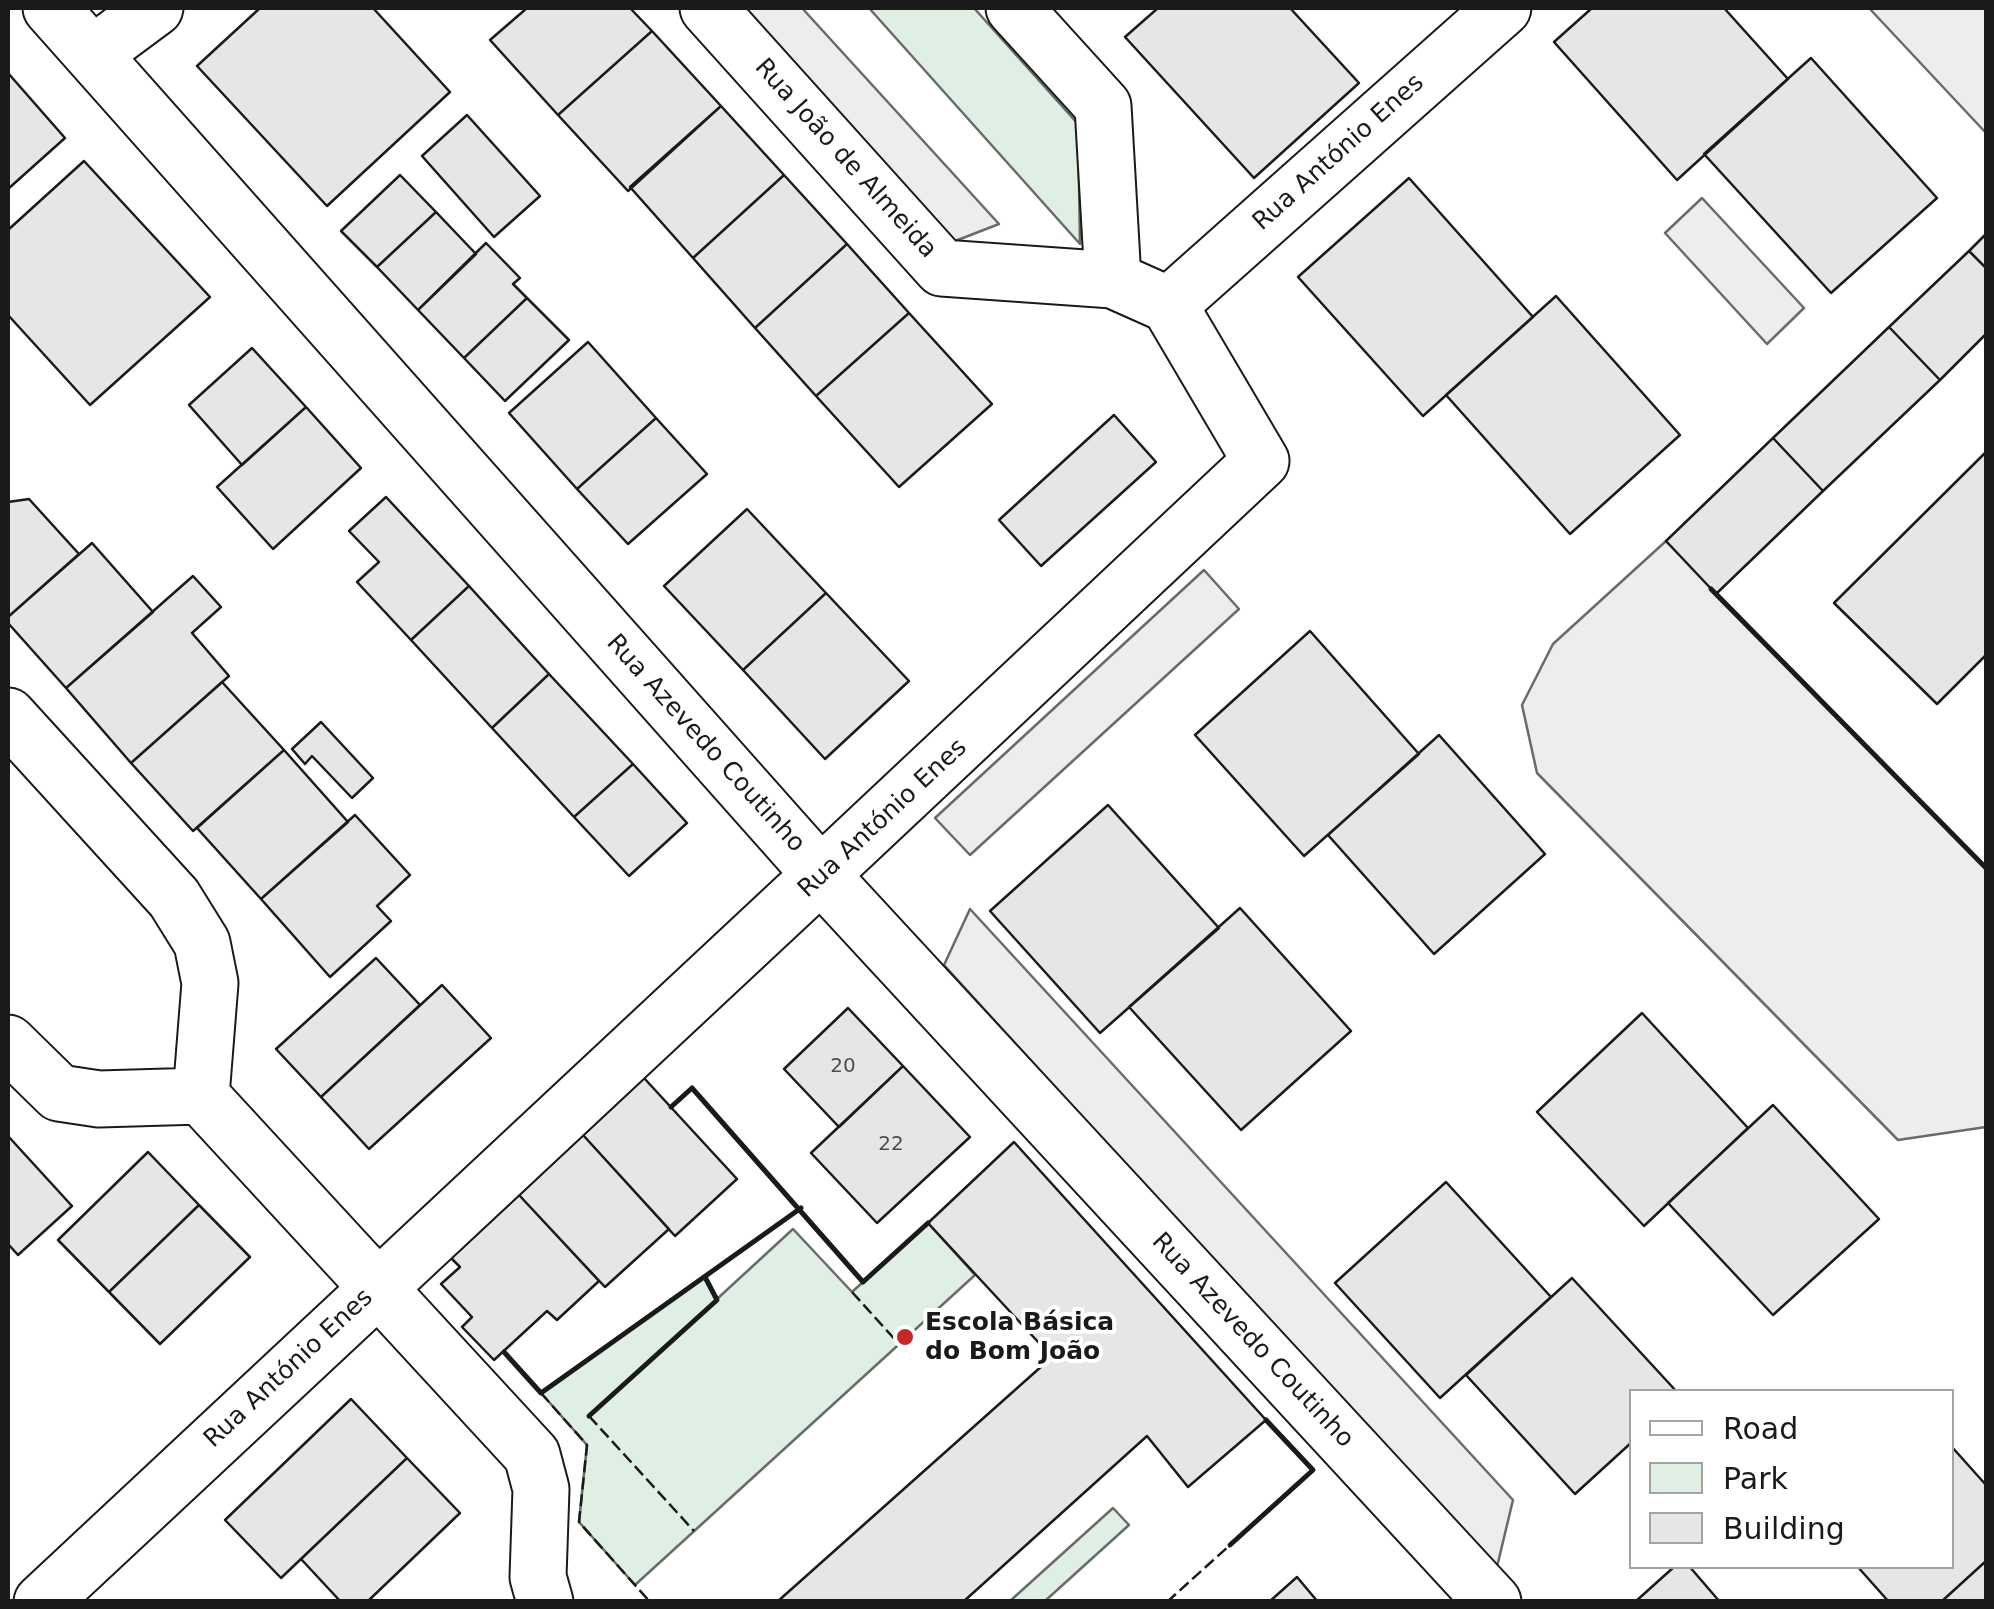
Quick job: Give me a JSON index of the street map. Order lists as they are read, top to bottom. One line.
{"streets":{"street":["Rua António Enes","Rua João de Almeida","Rua Azevedo Coutinho"]},"crossings":[["Rua António Enes","Rua Azevedo Coutinho"]],"places":["Escola Básica do Bom João"],"house_numbers":["20","22"],"legend":["Road","Park","Building"]}
